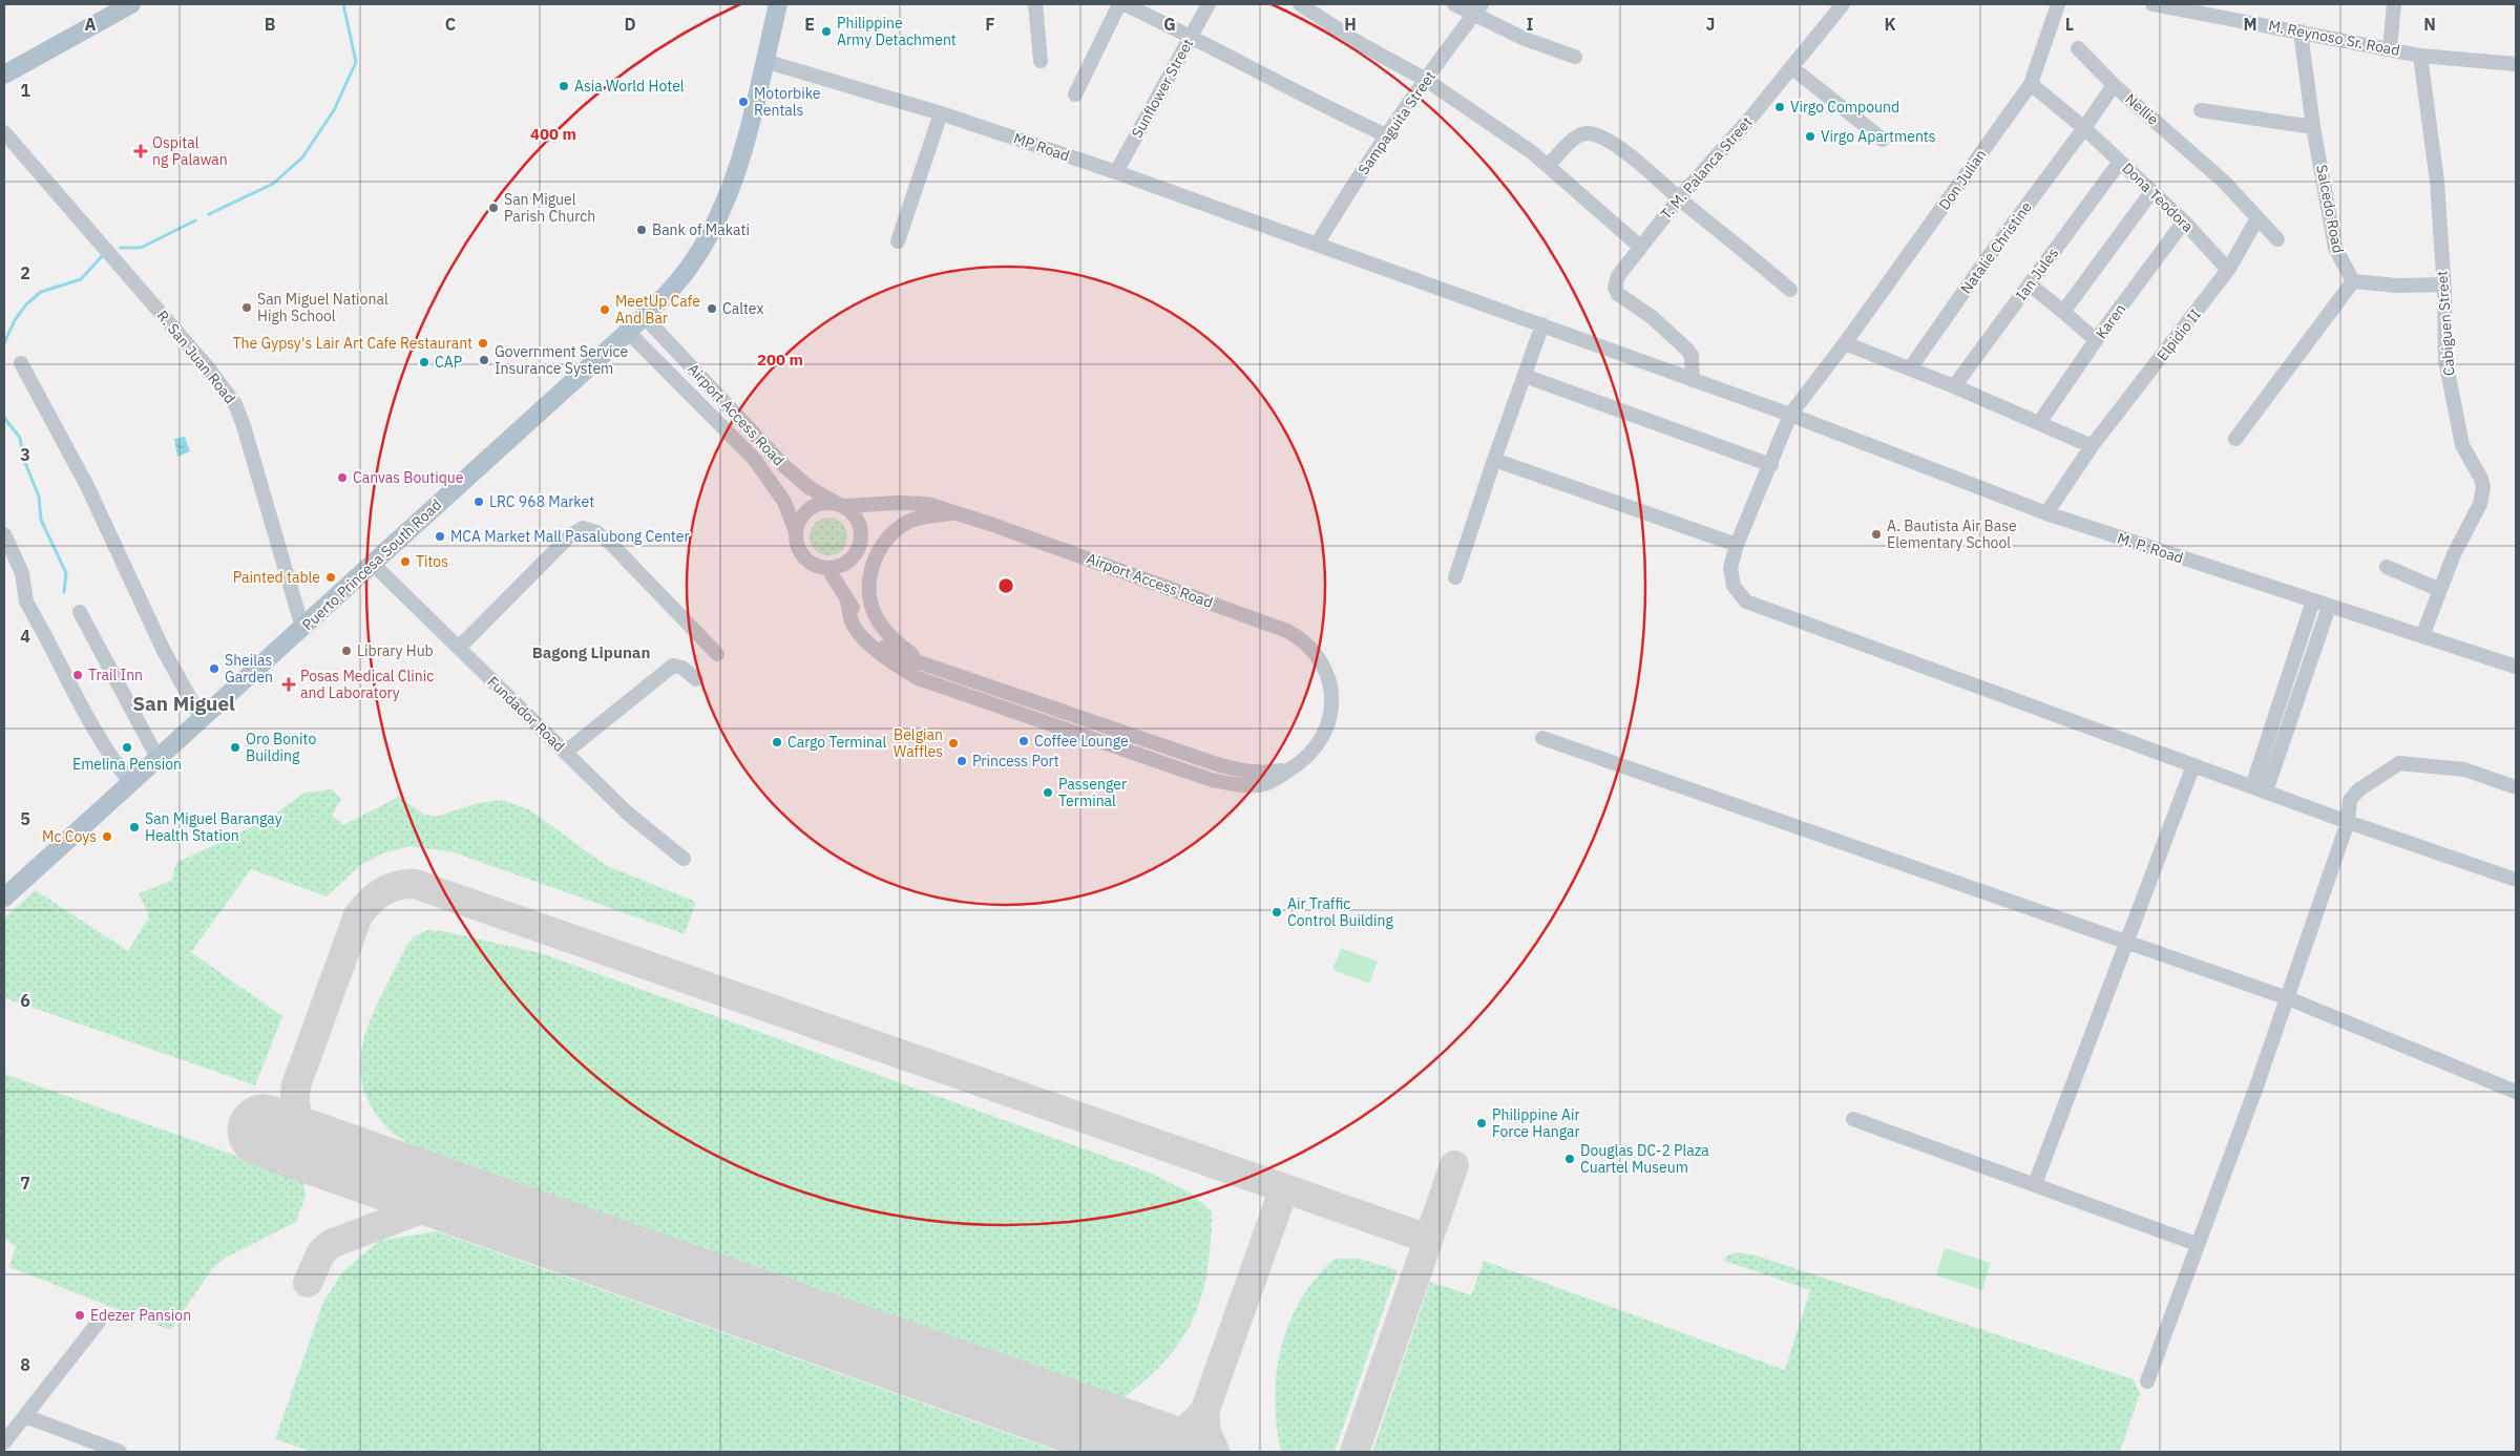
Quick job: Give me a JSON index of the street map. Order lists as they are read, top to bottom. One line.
{"streets":{"main road":["Puerto Princesa South Road"],"street":["M. Reynoso Sr. Road","Sunflower Street","Nellie","Sampaguita Street","MP Road","T. M. Palanca Street","Don Julian","Dona Teodora","Salcedo Road","Natalie Christine","Ian Jules","Karen","Cabiguen Street","Elpidio II","R. San Juan Road","Airport Access Road","M. P. Road","Fundador Road"]},"crossings":[["M. Reynoso Sr. Road","Salcedo Road"],["M. Reynoso Sr. Road","Cabiguen Street"],["Sunflower Street","MP Road"],["Nellie","Dona Teodora"],["Nellie","Natalie Christine"],["Nellie","Elpidio II"],["Sampaguita Street","MP Road"],["MP Road","M. P. Road"],["MP Road","Puerto Princesa South Road"],["T. M. Palanca Street","M. P. Road"],["Don Julian","M. P. Road"],["Dona Teodora","Natalie Christine"],["Dona Teodora","Ian Jules"],["Dona Teodora","Karen"],["Dona Teodora","Elpidio II"],["Cabiguen Street","M. P. Road"],["Elpidio II","M. P. Road"],["R. San Juan Road","Puerto Princesa South Road"],["Airport Access Road","Puerto Princesa South Road"],["Puerto Princesa South Road","Fundador Road"]],"districts":["Bagong Lipunan","San Miguel"],"places":{"other":["Philippine Army Detachment","Asia World Hotel","Motorbike Rentals","Virgo Compound","Virgo Apartments","San Miguel Parish Church","Bank of Makati","San Miguel National High School","Caltex","MeetUp Cafe And Bar","The Gypsy's Lair Art Cafe Restaurant","Government Service Insurance System","CAP","Canvas Boutique","LRC 968 Market","A. Bautista Air Base Elementary School","MCA Market Mall Pasalubong Center","Titos","Painted table","Library Hub","Sheilas Garden","Trail Inn","Coffee Lounge","Cargo Terminal","Belgian Waffles","Emelina Pension","Oro Bonito Building","Princess Port","Passenger Terminal","San Miguel Barangay Health Station","Mc Coys","Air Traffic Control Building","Philippine Air Force Hangar","Douglas DC-2 Plaza Cuartel Museum","Edezer Pansion"],"health":["Ospital ng Palawan","Posas Medical Clinic and Laboratory"]},"grid":{"columns":["A","B","C","D","E","F","G","H","I","J","K","L","M","N"],"rows":["1","2","3","4","5","6","7","8"]},"rings":["400 m","200 m"]}
